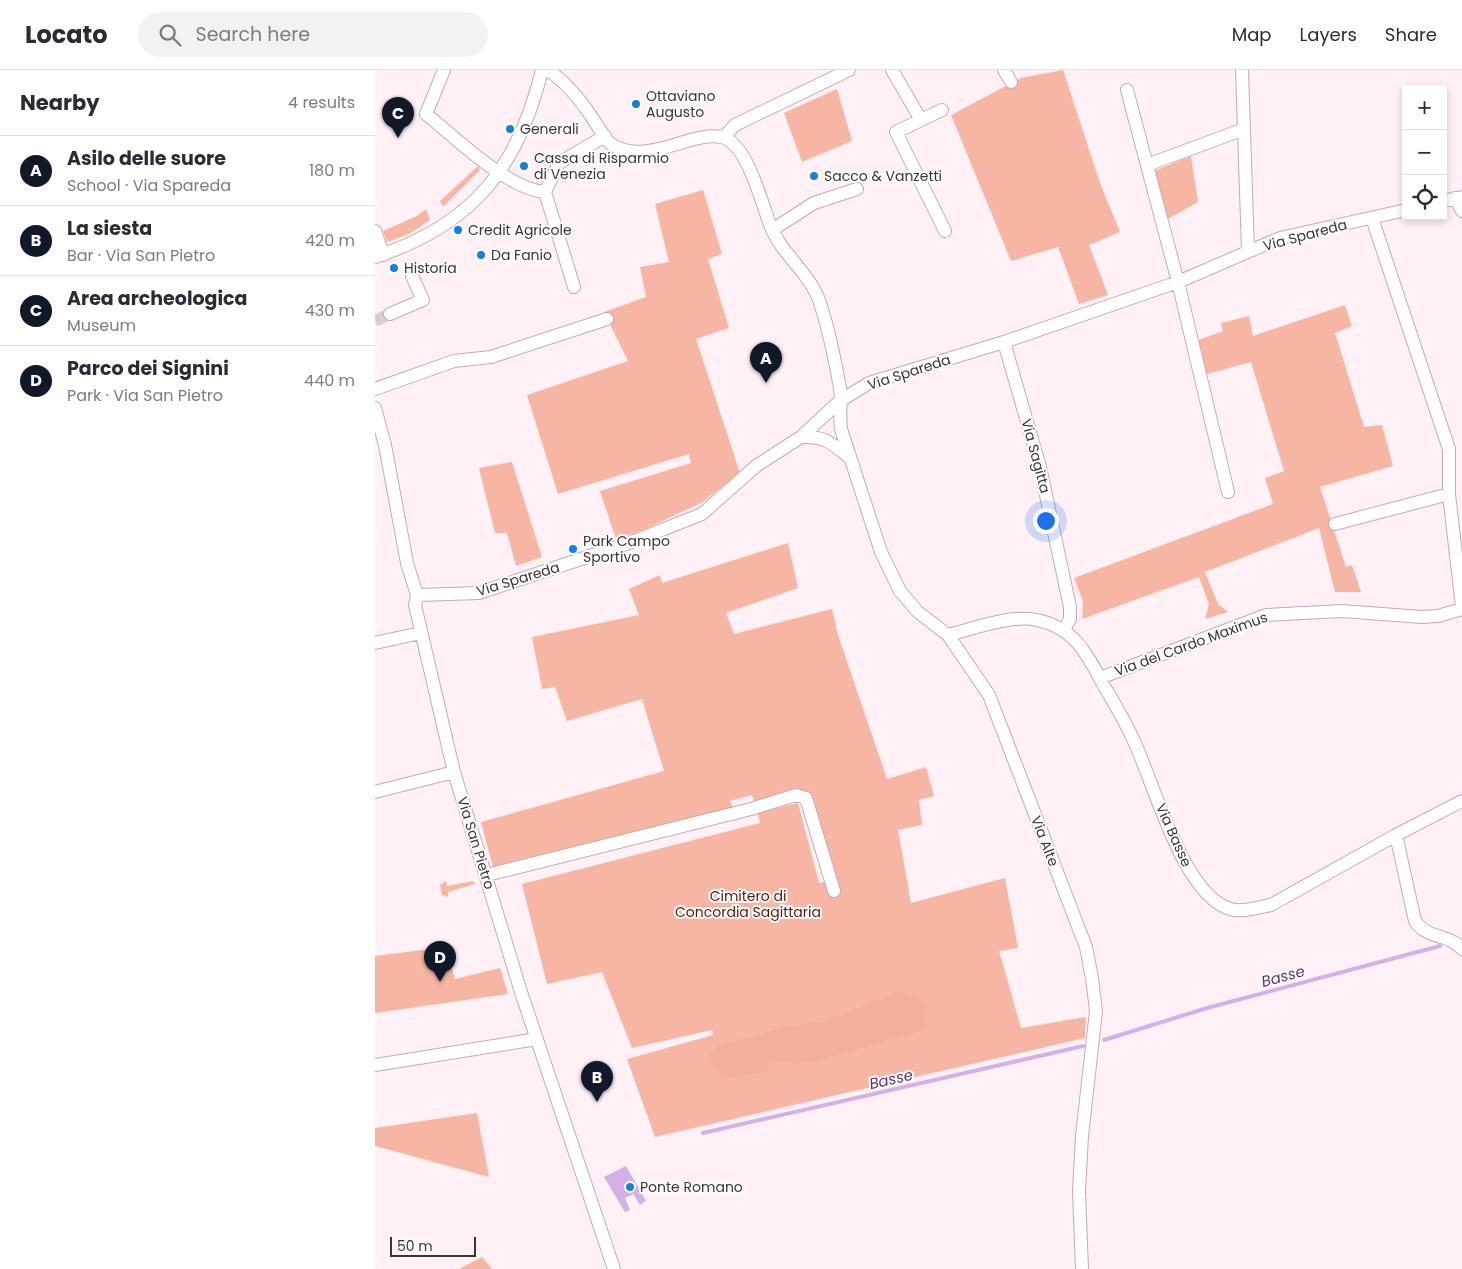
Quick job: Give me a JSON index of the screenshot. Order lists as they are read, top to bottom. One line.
{"streets":{"street":["Via Spareda","Via Sagitta","Via del Cardo Maximus","Via Basse","Via Alte","Via San Pietro"]},"crossings":[["Via Spareda","Via Sagitta"],["Via Spareda","Via Alte"],["Via Spareda","Via San Pietro"],["Via Sagitta","Via Basse"],["Via del Cardo Maximus","Via Basse"],["Via Basse","Via Alte"]],"water":["Basse"],"parks":["Cimitero di Concordia Sagittaria"],"places":["Ottaviano Augusto","Generali","Cassa di Risparmio di Venezia","Sacco & Vanzetti","Credit Agricole","Da Fanio","Historia","Park Campo Sportivo","Ponte Romano"],"scale_bar":"50 m","page":{"header":"Locato","search":"Search here","nav":["Map","Layers","Share"],"heading":["Nearby","4 results"],"map_buttons":["+","−"],"pins":["C","A","D","B"],"list":[{"mark":"A","name":"Asilo delle suore","note":"School · Via Spareda","value":"180 m"},{"mark":"B","name":"La siesta","note":"Bar · Via San Pietro","value":"420 m"},{"mark":"C","name":"Area archeologica","note":"Museum","value":"430 m"},{"mark":"D","name":"Parco dei Signini","note":"Park · Via San Pietro","value":"440 m"}],"scale":"50 m"}}
